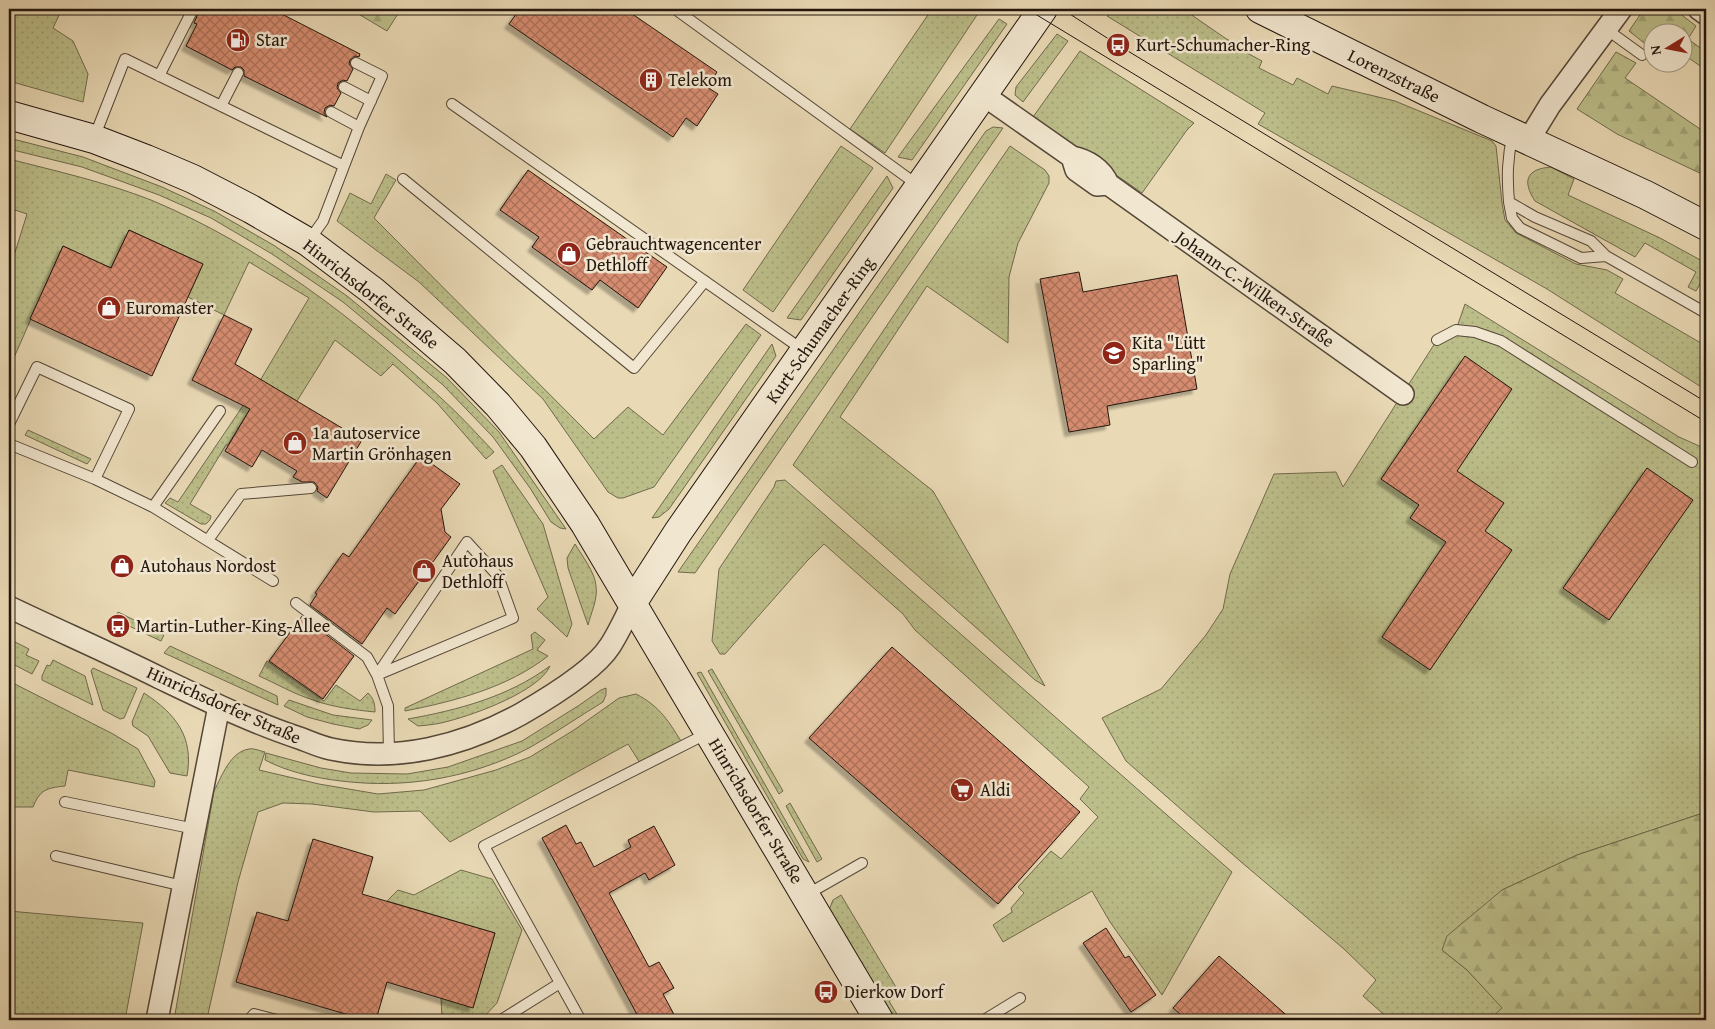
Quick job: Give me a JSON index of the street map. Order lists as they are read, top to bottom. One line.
{"streets":{"street":["Lorenzstraße","Johann-C.-Wilken-Straße","Hinrichsdorfer Straße","Kurt-Schumacher-Ring"]},"crossings":[["Johann-C.-Wilken-Straße","Kurt-Schumacher-Ring"],["Hinrichsdorfer Straße","Kurt-Schumacher-Ring"]],"places":{"fuel station":["Star"],"bus stop":["Kurt-Schumacher-Ring","Martin-Luther-King-Allee","Dierkow Dorf"],"building":["Telekom"],"shop":["Gebrauchtwagencenter Dethloff","Euromaster","1a autoservice Martin Grönhagen","Autohaus Nordost","Autohaus Dethloff"],"school or university":["Kita \"Lütt Sparling\""],"supermarket":["Aldi"]},"north":"left"}
